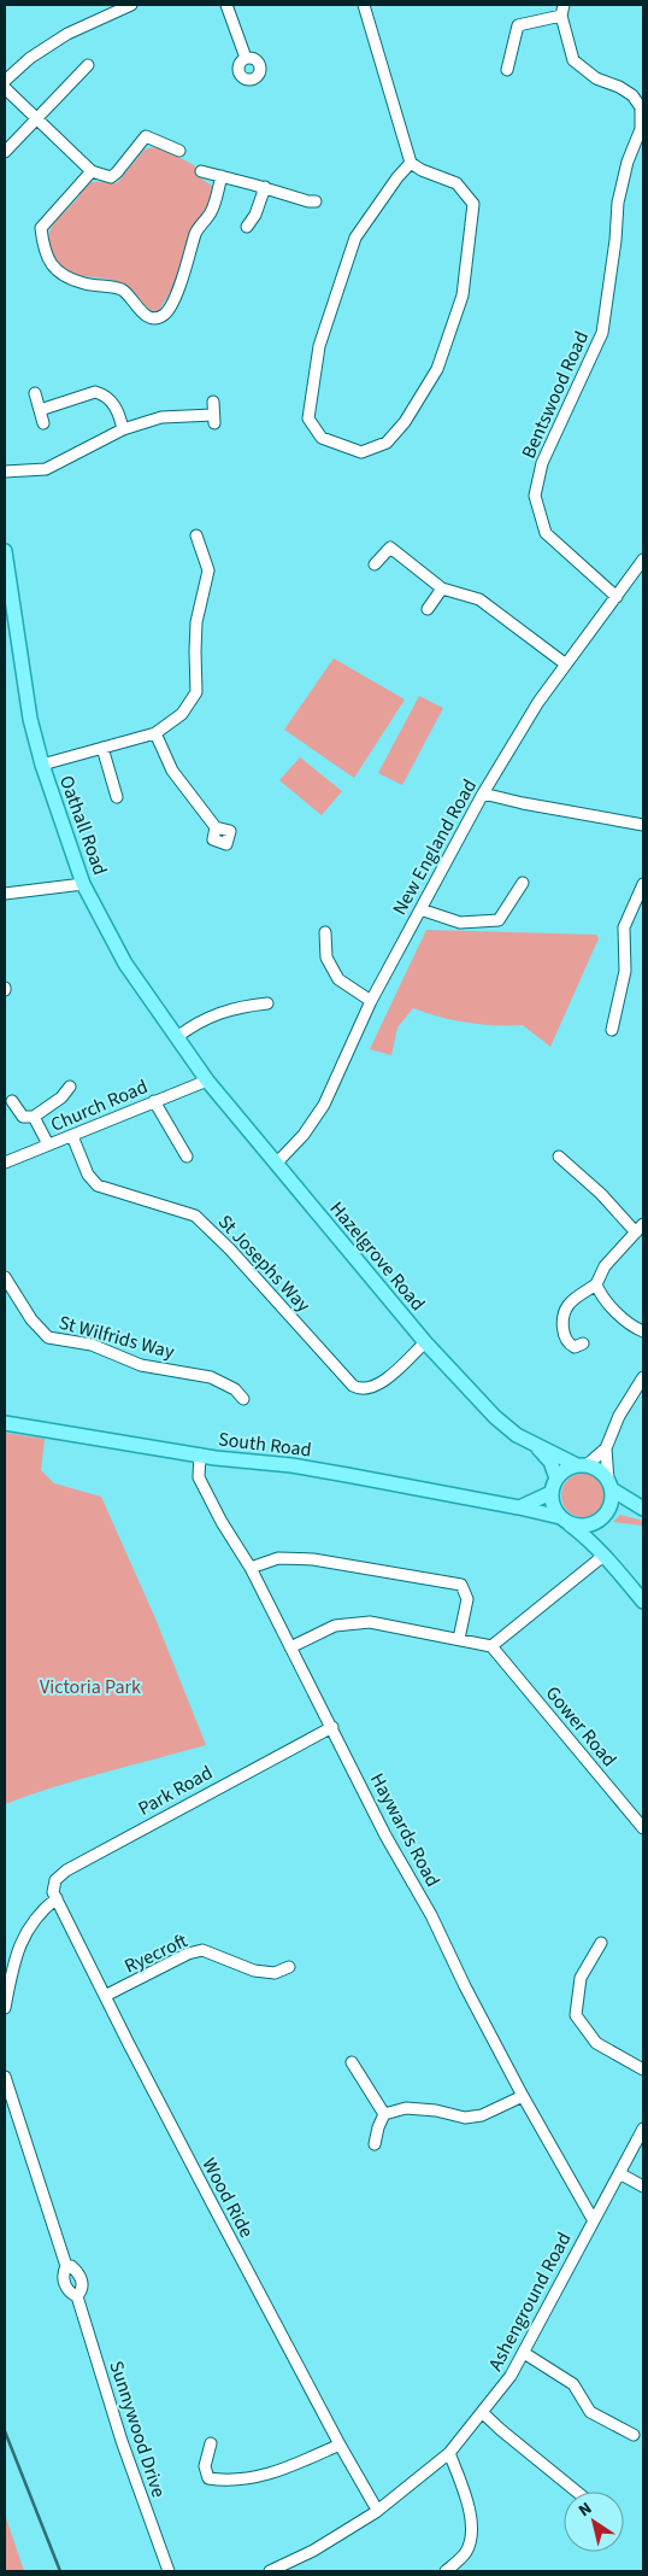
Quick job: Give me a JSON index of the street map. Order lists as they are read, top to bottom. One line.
{"streets":{"main road":["Oathall Road","Hazelgrove Road","South Road"],"street":["Bentswood Road","New England Road","Church Road","St Josephs Way","St Wilfrids Way","Gower Road","Park Road","Haywards Road","Ryecroft","Wood Ride","Ashenground Road","Sunnywood Drive"]},"crossings":[["Bentswood Road","New England Road"],["Oathall Road","Church Road"],["Oathall Road","Hazelgrove Road"],["New England Road","Hazelgrove Road"],["Church Road","Hazelgrove Road"],["Church Road","St Josephs Way"],["Hazelgrove Road","St Josephs Way"],["Hazelgrove Road","South Road"],["South Road","Haywards Road"],["Park Road","Haywards Road"],["Park Road","Wood Ride"],["Haywards Road","Ashenground Road"],["Ryecroft","Wood Ride"],["Wood Ride","Ashenground Road"]],"parks":["Victoria Park"],"north":"top left"}
